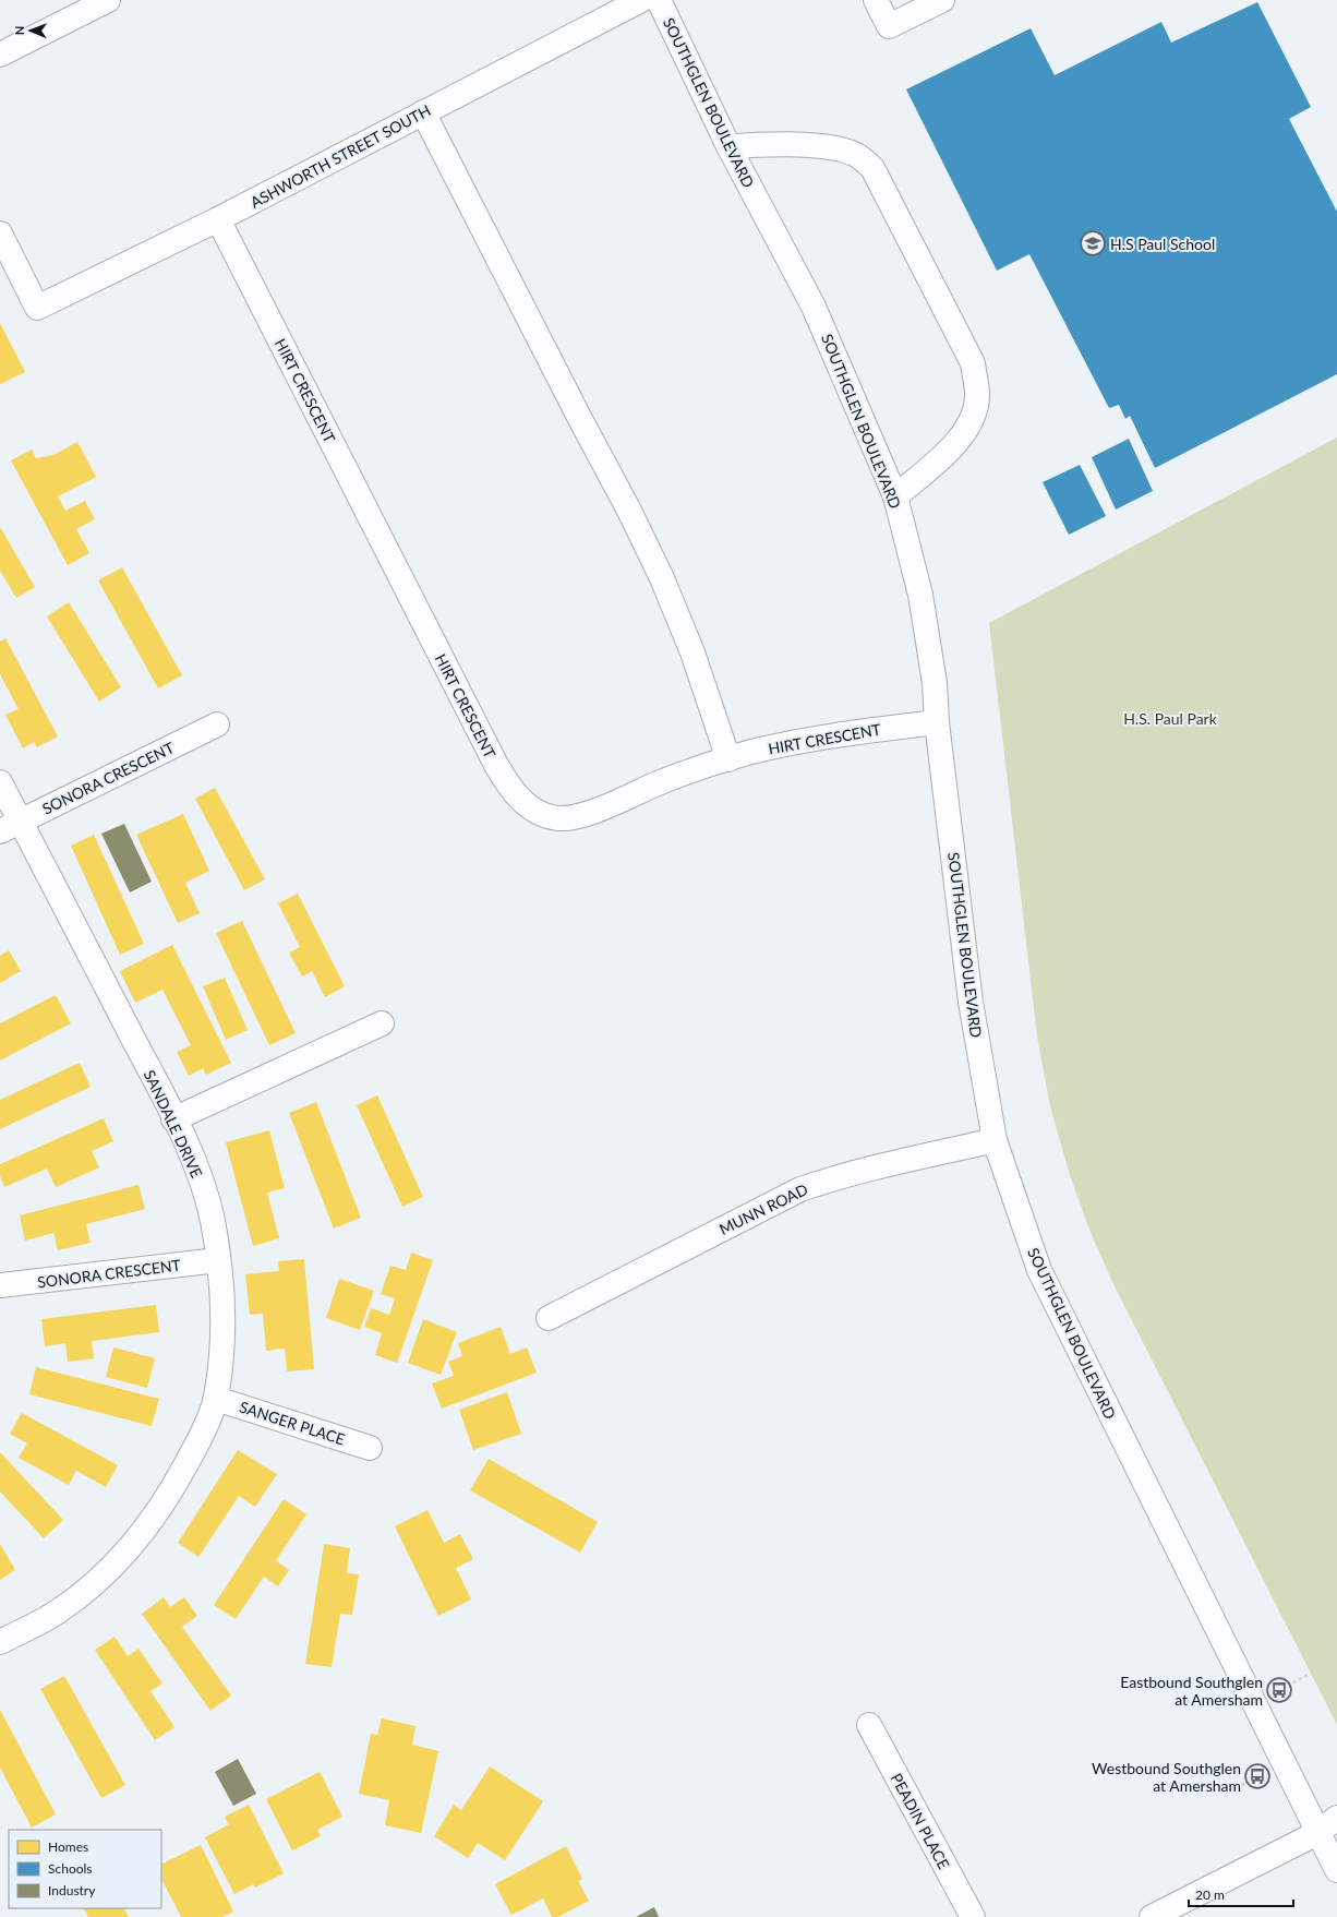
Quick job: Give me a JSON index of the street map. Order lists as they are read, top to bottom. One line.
{"streets":{"street":["SOUTHGLEN BOULEVARD","ASHWORTH STREET SOUTH","HIRT CRESCENT","SONORA CRESCENT","SANDALE DRIVE","MUNN ROAD","SANGER PLACE","PEADIN PLACE"]},"crossings":[["SOUTHGLEN BOULEVARD","HIRT CRESCENT"],["SOUTHGLEN BOULEVARD","MUNN ROAD"],["ASHWORTH STREET SOUTH","HIRT CRESCENT"],["SONORA CRESCENT","SANDALE DRIVE"],["SANDALE DRIVE","SANGER PLACE"]],"parks":["H.S. Paul Park"],"places":{"school or university":["H.S Paul School"],"bus stop":["Eastbound Southglen at Amersham","Westbound Southglen at Amersham"]},"legend":["Homes","Schools","Industry"],"scale_bar":"20 m","north":"left"}
